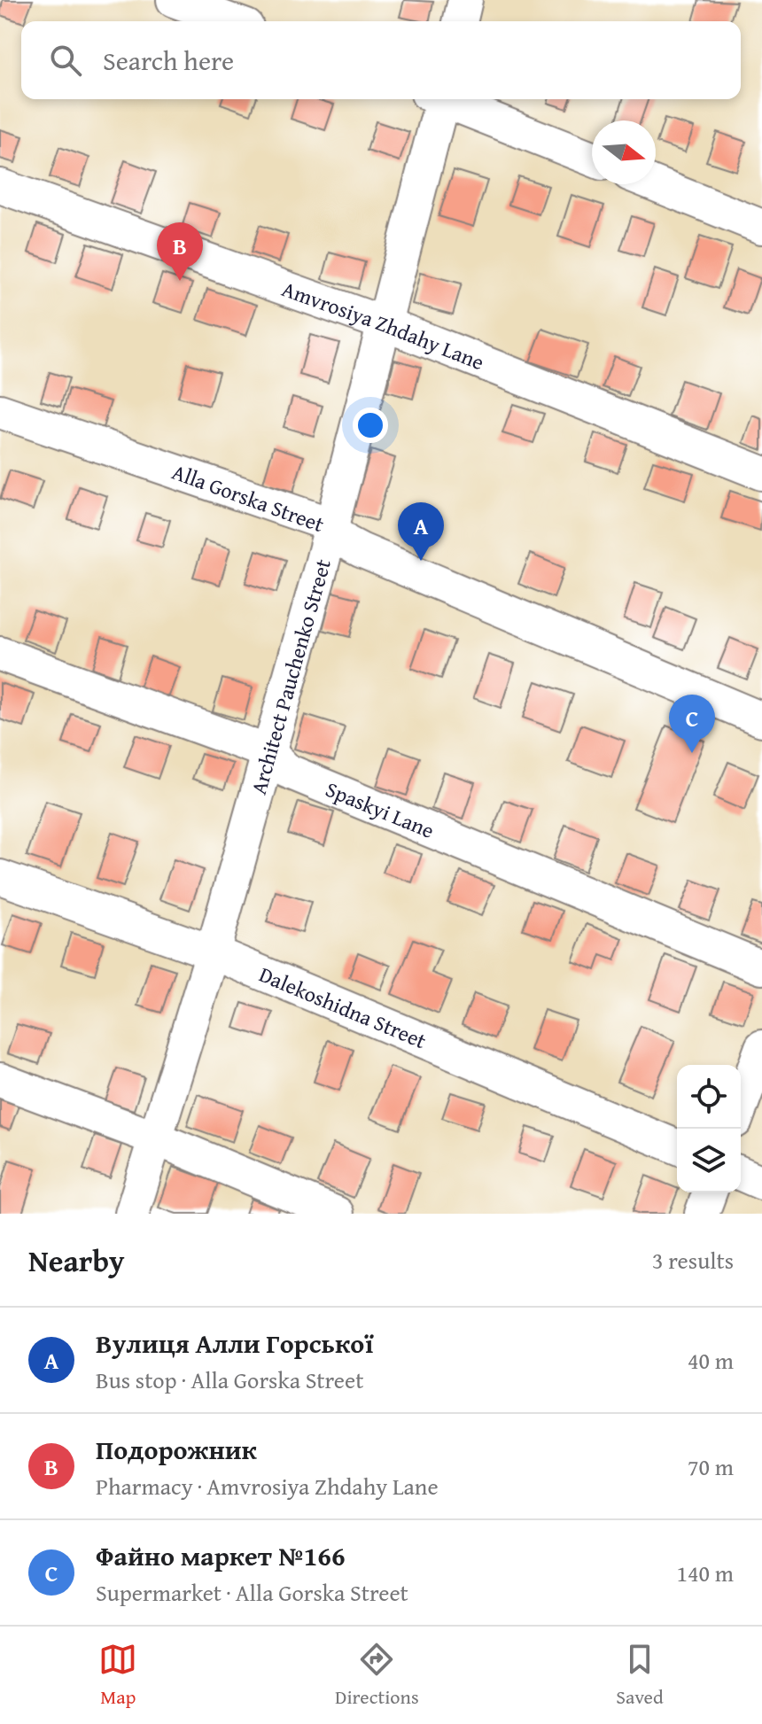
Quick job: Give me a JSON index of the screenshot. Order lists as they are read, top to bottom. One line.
{"streets":{"street":["Amvrosiya Zhdahy Lane","Alla Gorska Street","Architect Pauchenko Street","Spaskyi Lane","Dalekoshidna Street"]},"crossings":[["Amvrosiya Zhdahy Lane","Architect Pauchenko Street"],["Alla Gorska Street","Architect Pauchenko Street"],["Architect Pauchenko Street","Spaskyi Lane"],["Architect Pauchenko Street","Dalekoshidna Street"]],"north":"right","page":{"search":"Search here","pins":["B","A","C"],"heading":["Nearby","3 results"],"list":[{"mark":"A","name":"Вулиця Алли Горської","note":"Bus stop · Alla Gorska Street","value":"40 m"},{"mark":"B","name":"Подорожник","note":"Pharmacy · Amvrosiya Zhdahy Lane","value":"70 m"},{"mark":"C","name":"Файно маркет №166","note":"Supermarket · Alla Gorska Street","value":"140 m"}],"nav":["Map","Directions","Saved"]}}
